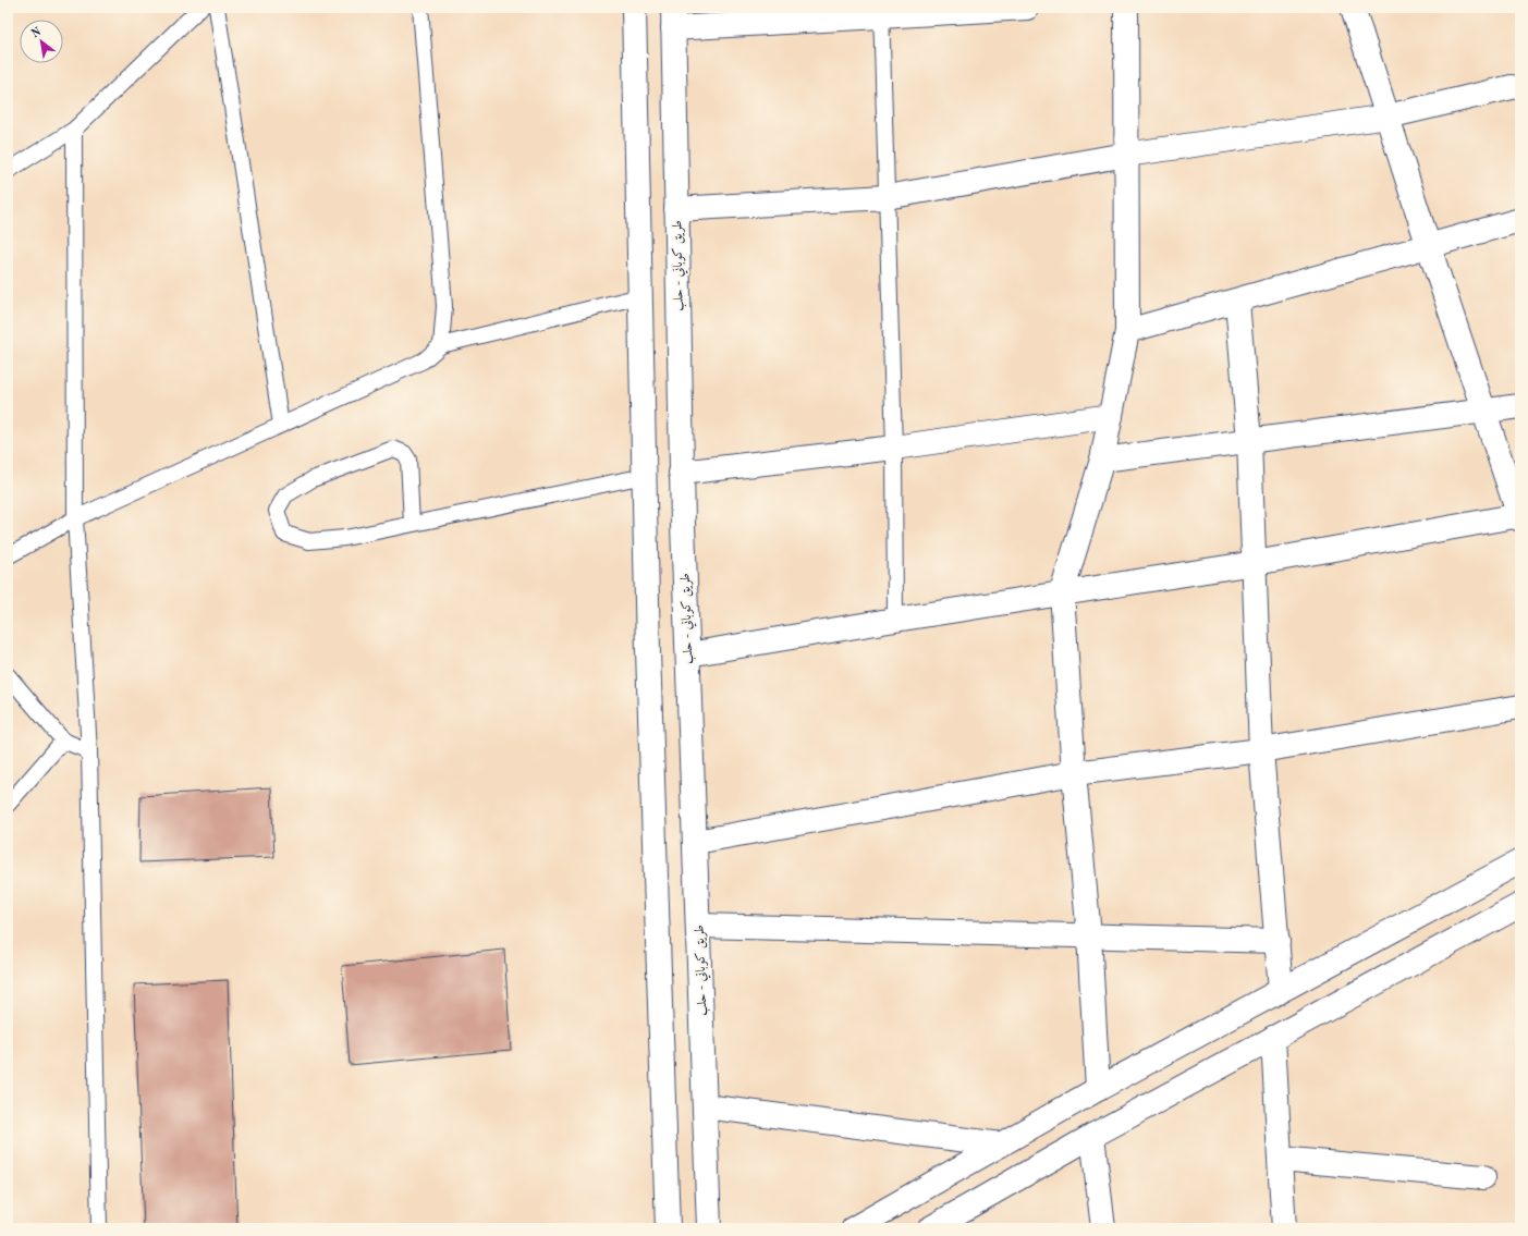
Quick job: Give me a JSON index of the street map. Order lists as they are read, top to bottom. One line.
{"streets":{"street":["طريق كوباني - حلب"]},"north":"top left"}
